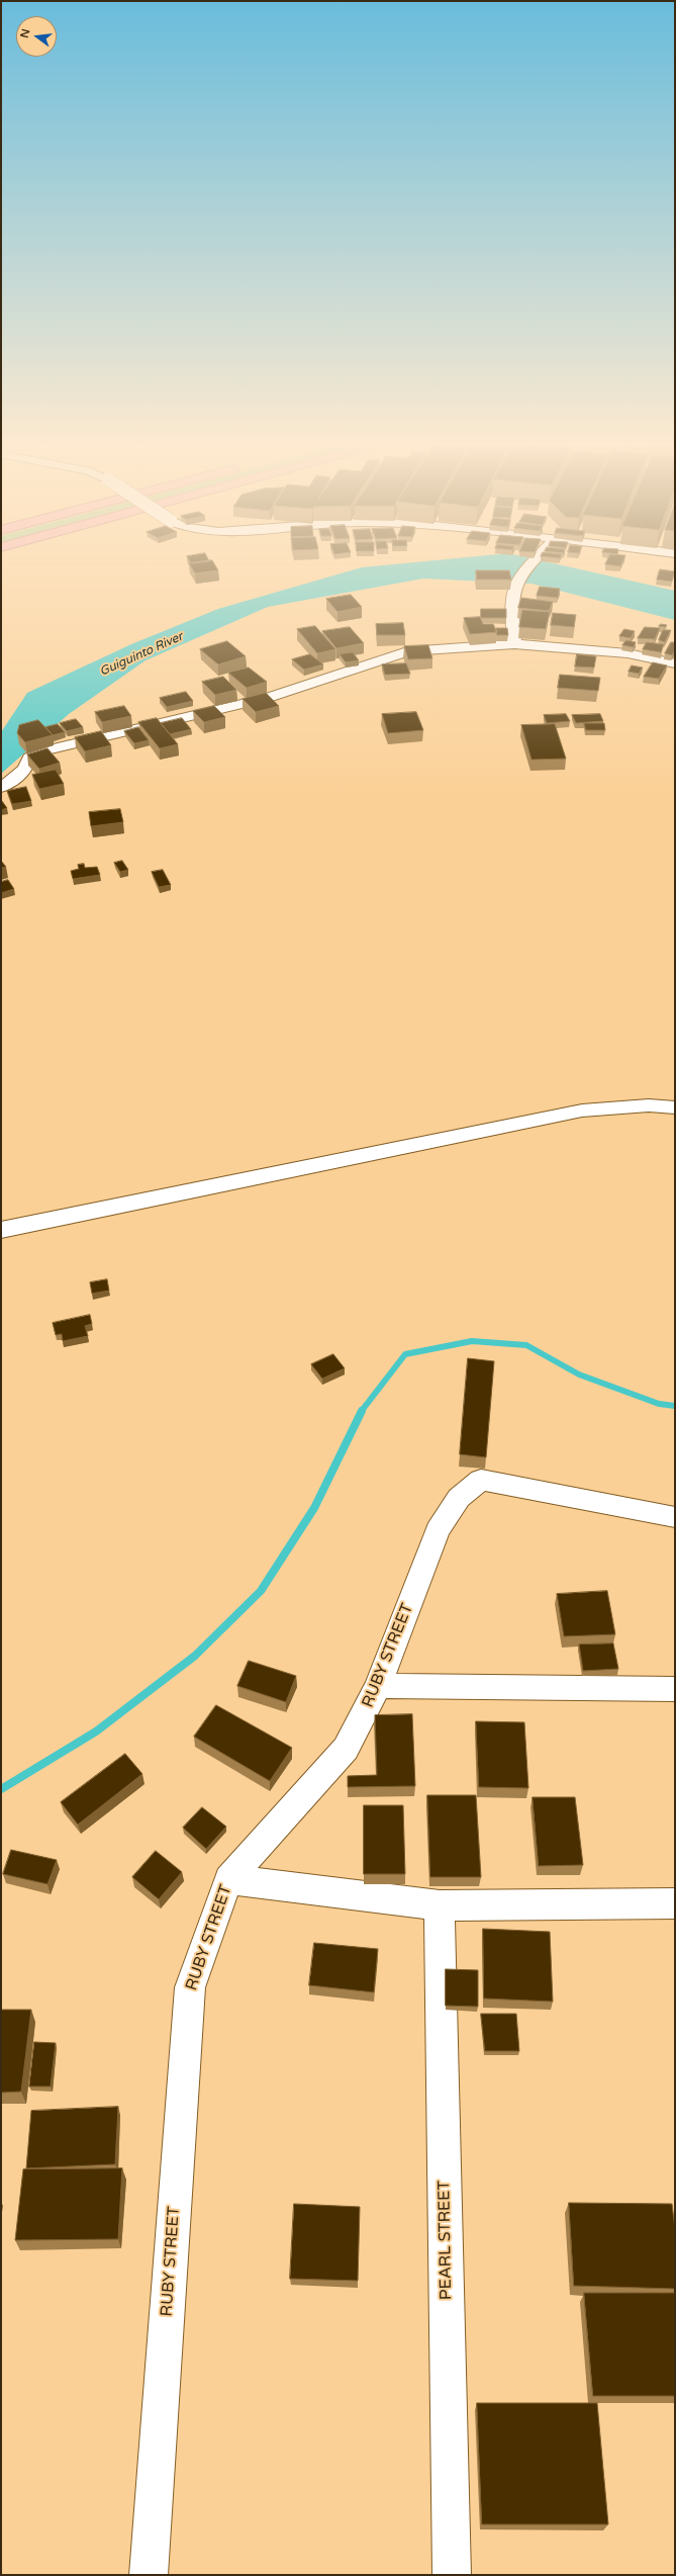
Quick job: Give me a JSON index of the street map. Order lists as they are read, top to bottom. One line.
{"streets":{"street":["RUBY STREET","PEARL STREET"]},"water":["Guiguinto River"],"north":"left"}
